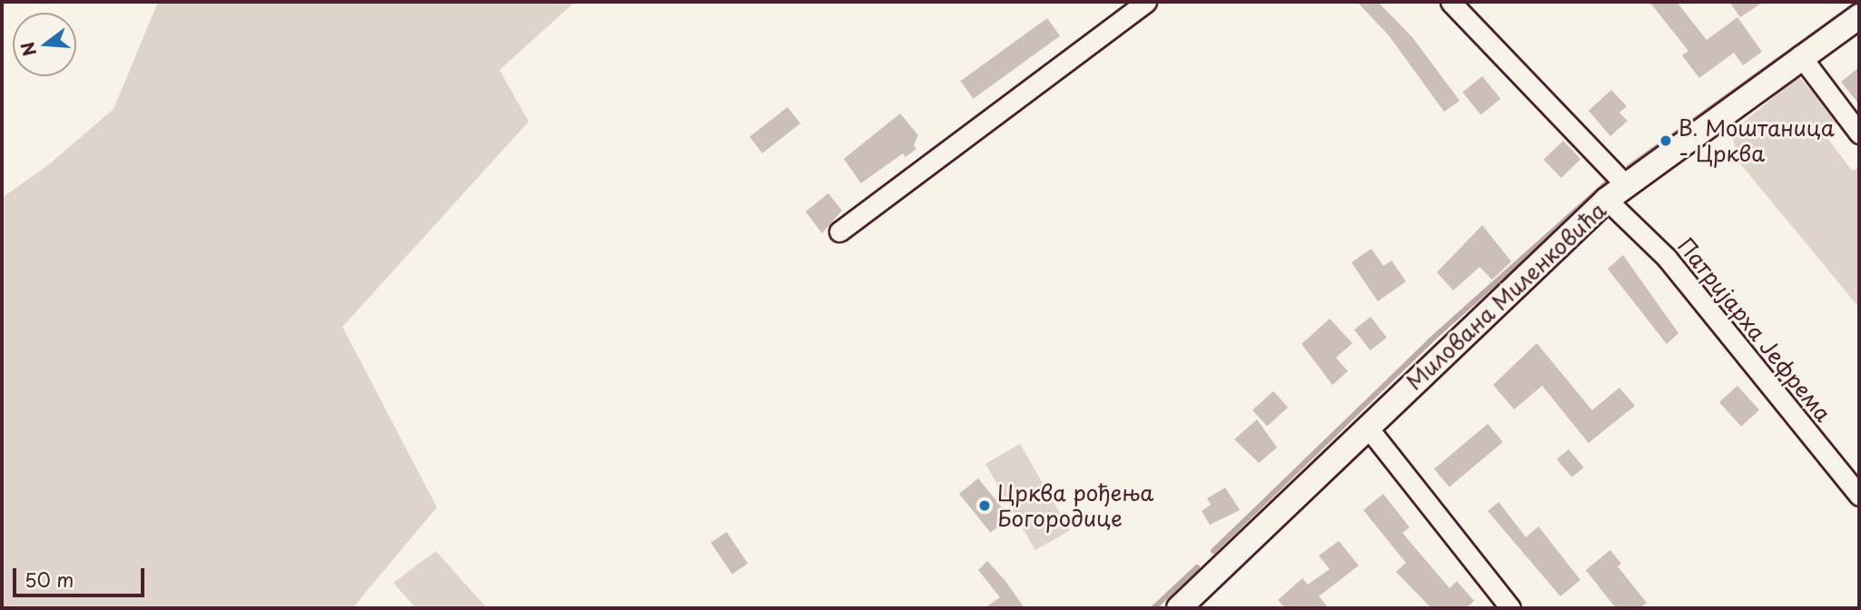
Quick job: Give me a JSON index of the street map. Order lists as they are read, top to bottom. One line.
{"streets":{"street":["Милована Миленковића","Патријарха Јефрема"]},"crossings":[["Милована Миленковића","Патријарха Јефрема"]],"places":["В. Моштаница - Црква","Црква рођења Богородице"],"scale_bar":"50 m","north":"left"}
